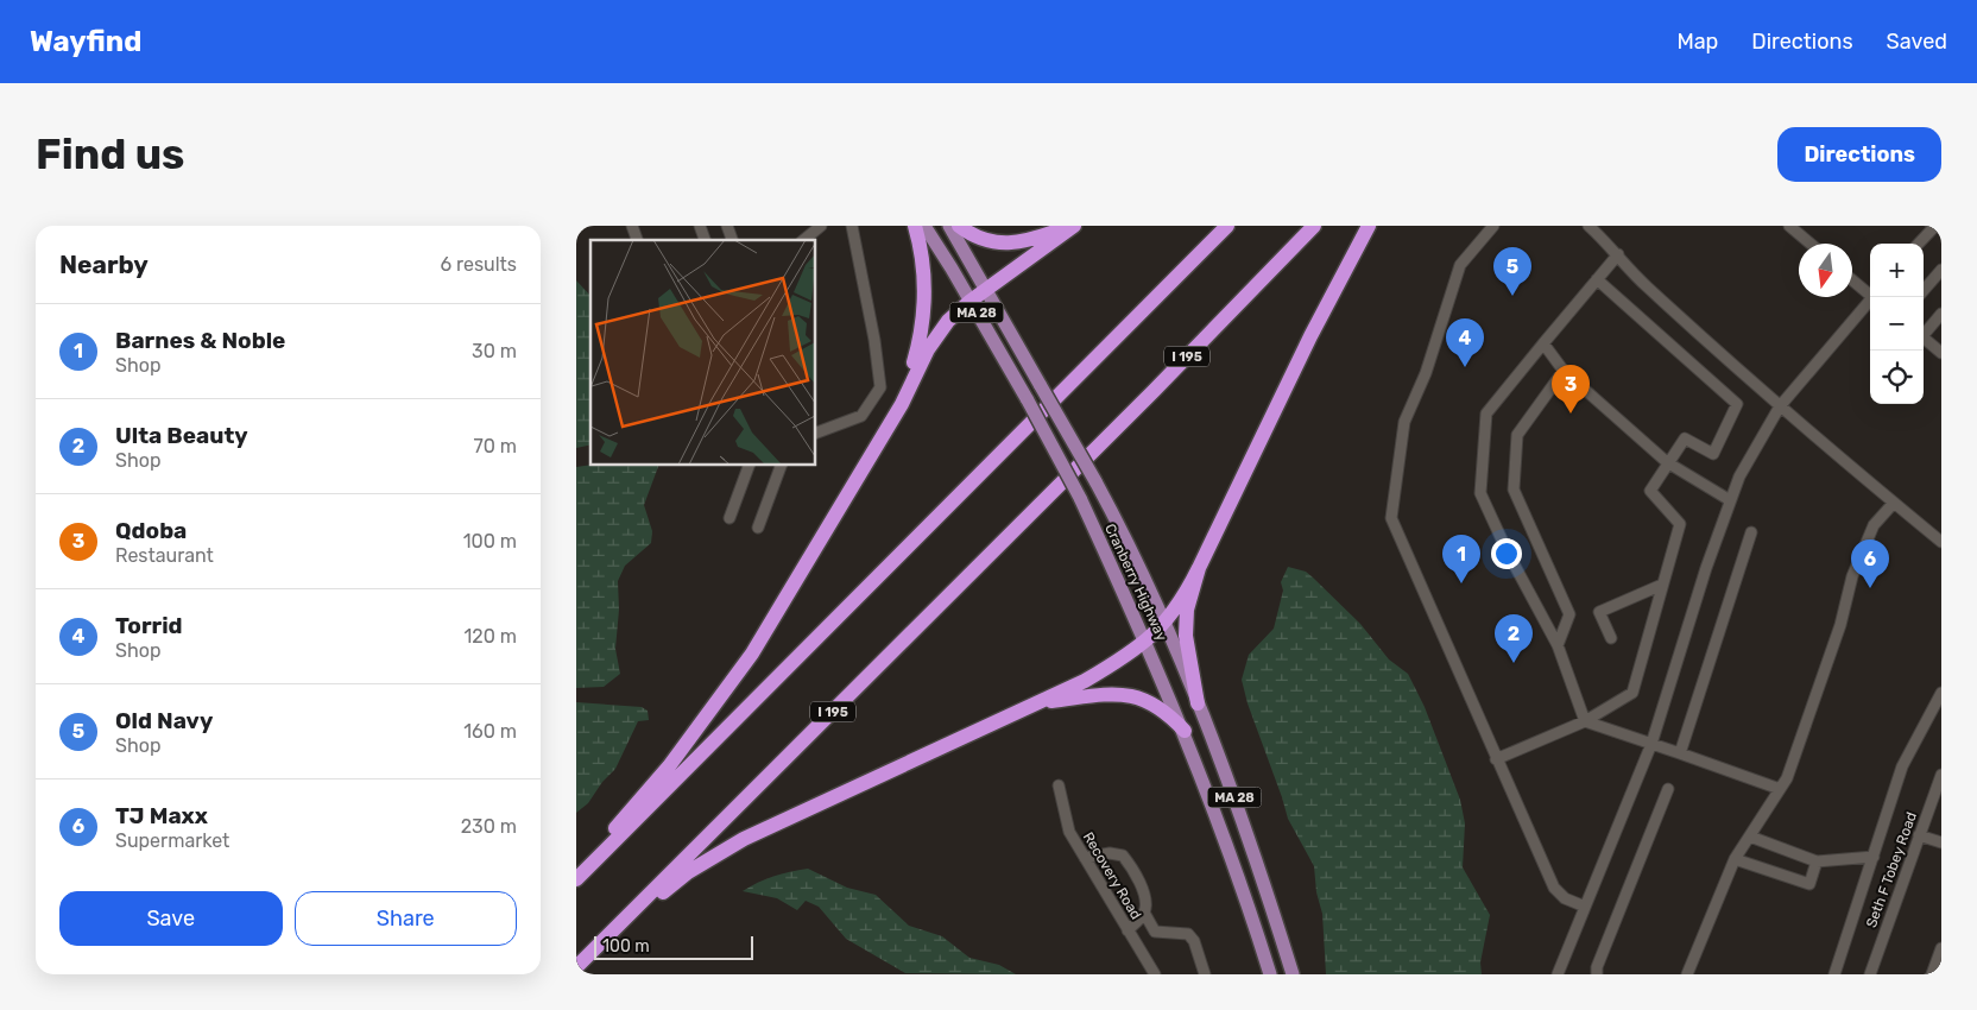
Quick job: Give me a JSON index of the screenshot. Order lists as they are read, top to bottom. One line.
{"streets":{"highway":["I 195"],"main road":["MA 28","Cranberry Highway"],"street":["Seth F Tobey Road","Recovery Road"]},"scale_bar":"100 m","north":"bottom","page":{"header":"Wayfind","nav":["Map","Directions","Saved"],"buttons":["Directions",["Save","Share"]],"title":"Find us","heading":["Nearby","6 results"],"map_buttons":["+","−"],"pins":["5","4","3","1","6","2"],"list":[{"mark":"1","name":"Barnes & Noble","note":"Shop","value":"30 m"},{"mark":"2","name":"Ulta Beauty","note":"Shop","value":"70 m"},{"mark":"3","name":"Qdoba","note":"Restaurant","value":"100 m"},{"mark":"4","name":"Torrid","note":"Shop","value":"120 m"},{"mark":"5","name":"Old Navy","note":"Shop","value":"160 m"},{"mark":"6","name":"TJ Maxx","note":"Supermarket","value":"230 m"}],"scale":"100 m"}}
